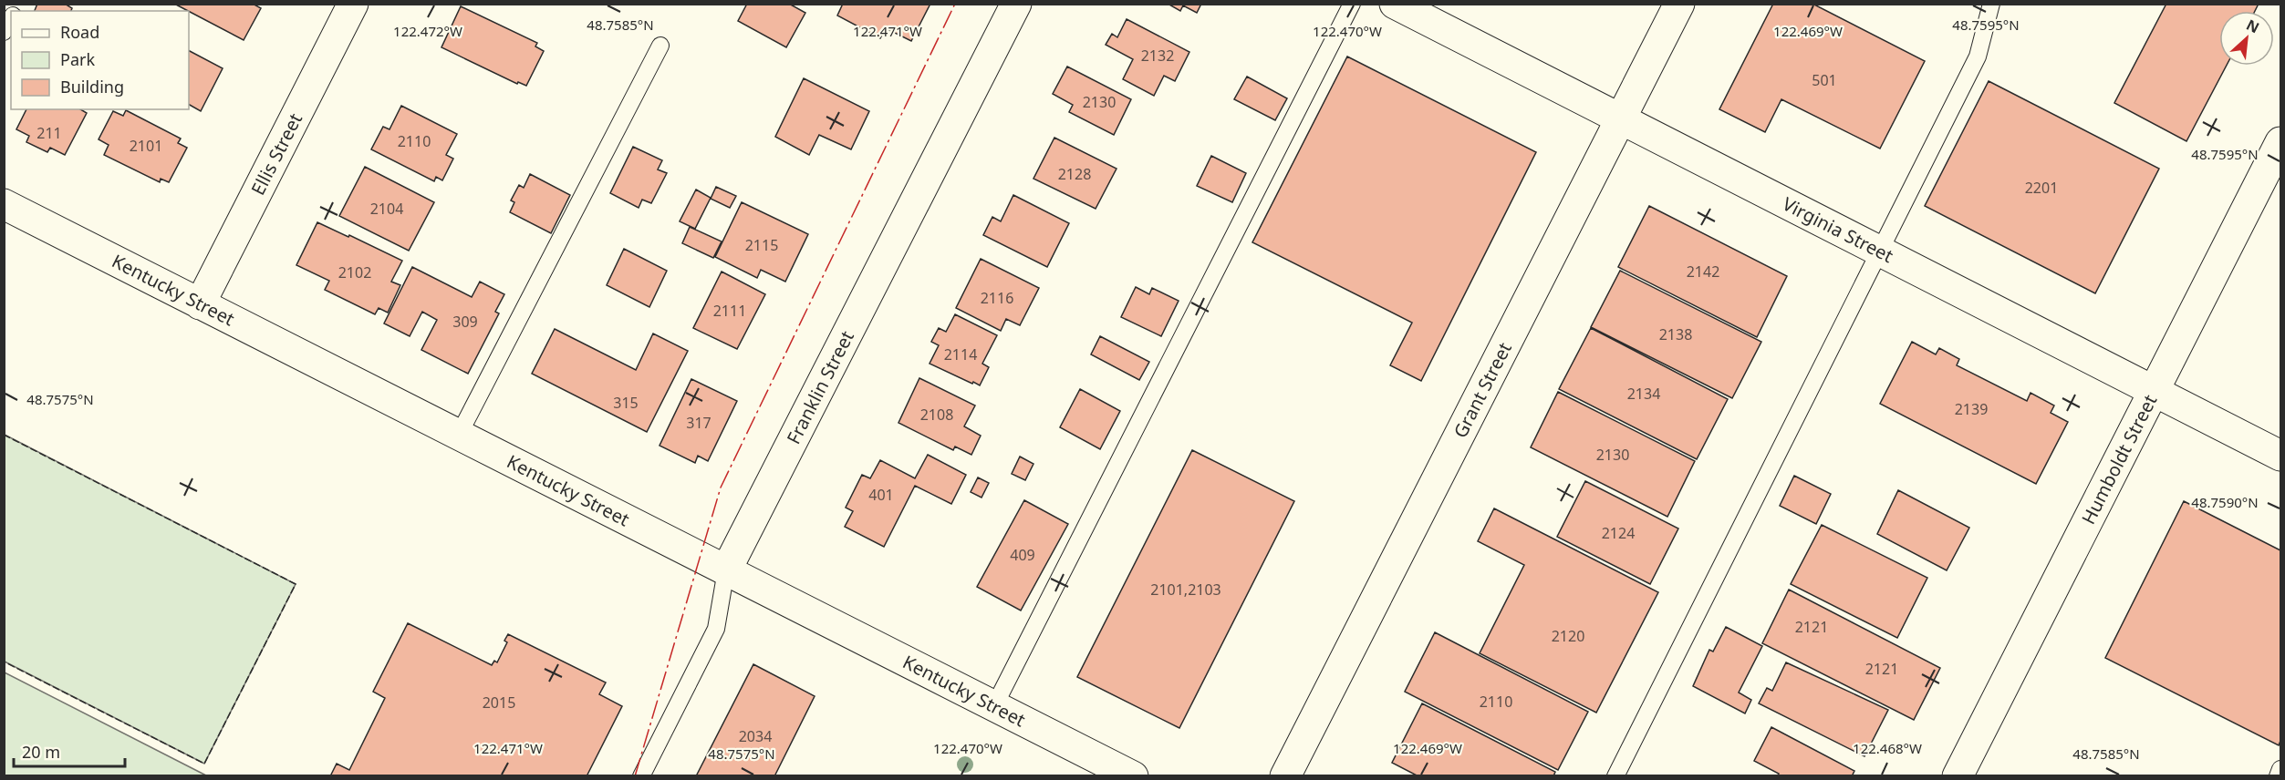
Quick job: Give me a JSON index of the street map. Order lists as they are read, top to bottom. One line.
{"streets":{"street":["Ellis Street","Virginia Street","Kentucky Street","Franklin Street","Grant Street","Humboldt Street"]},"crossings":[["Ellis Street","Kentucky Street"],["Virginia Street","Grant Street"],["Virginia Street","Humboldt Street"],["Kentucky Street","Franklin Street"]],"house_numbers":["2132","501","2130","211","2110","2101","2128","2201","2104","2115","2142","2102","2116","2111","309","2138","2114","2134","315","2139","2108","317","2130","401","2124","409","2101,2103","2121","2120","2121","2110","2015","2034"],"legend":["Road","Park","Building"],"scale_bar":"20 m","north":"top right","coordinates":["48.7585°N","48.7595°N","122.472°W","122.471°W","122.470°W","122.469°W","48.7575°N","48.7590°N","122.468°W"]}
